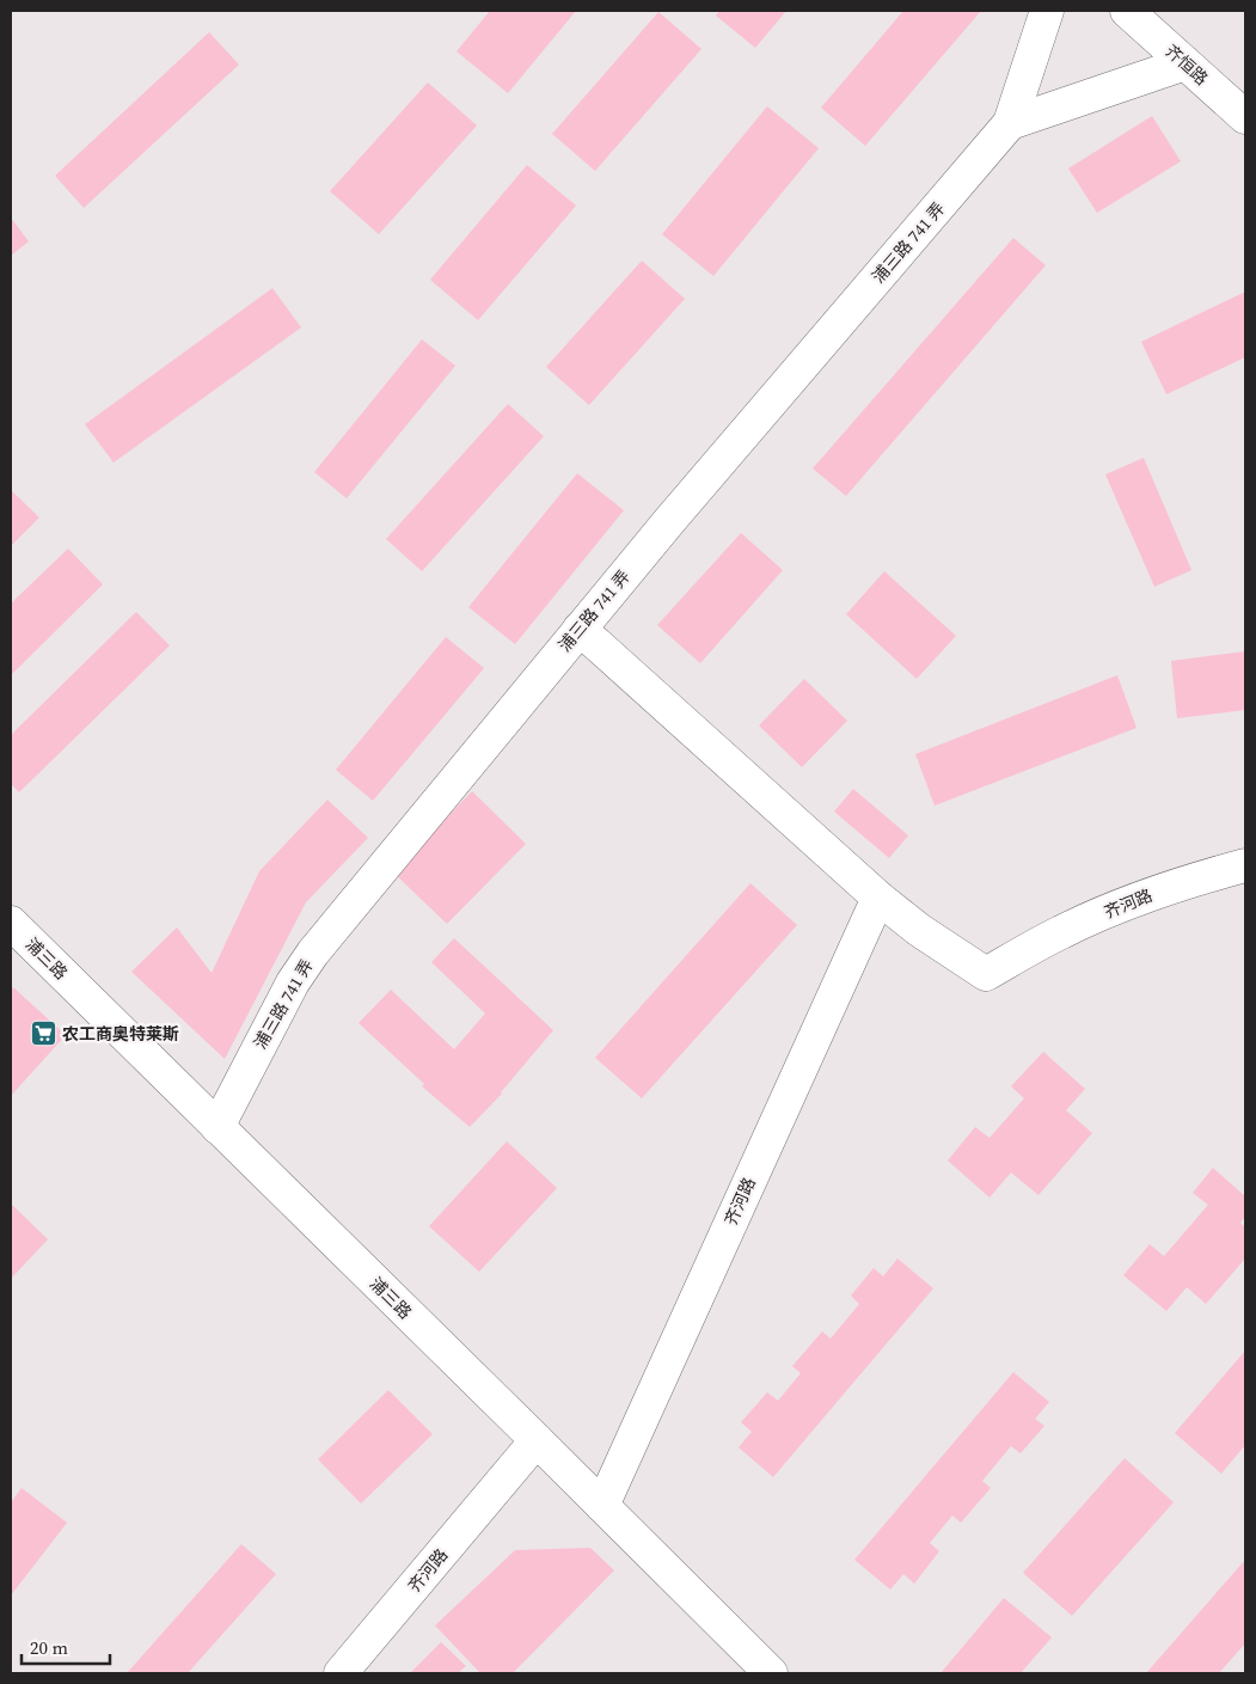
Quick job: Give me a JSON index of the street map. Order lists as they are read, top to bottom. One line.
{"streets":{"street":["齐恒路","浦三路 741 弄","齐河路","浦三路"]},"crossings":[["浦三路 741 弄","浦三路"],["齐河路","浦三路"]],"places":{"supermarket":["农工商奥特莱斯"]},"scale_bar":"20 m"}
